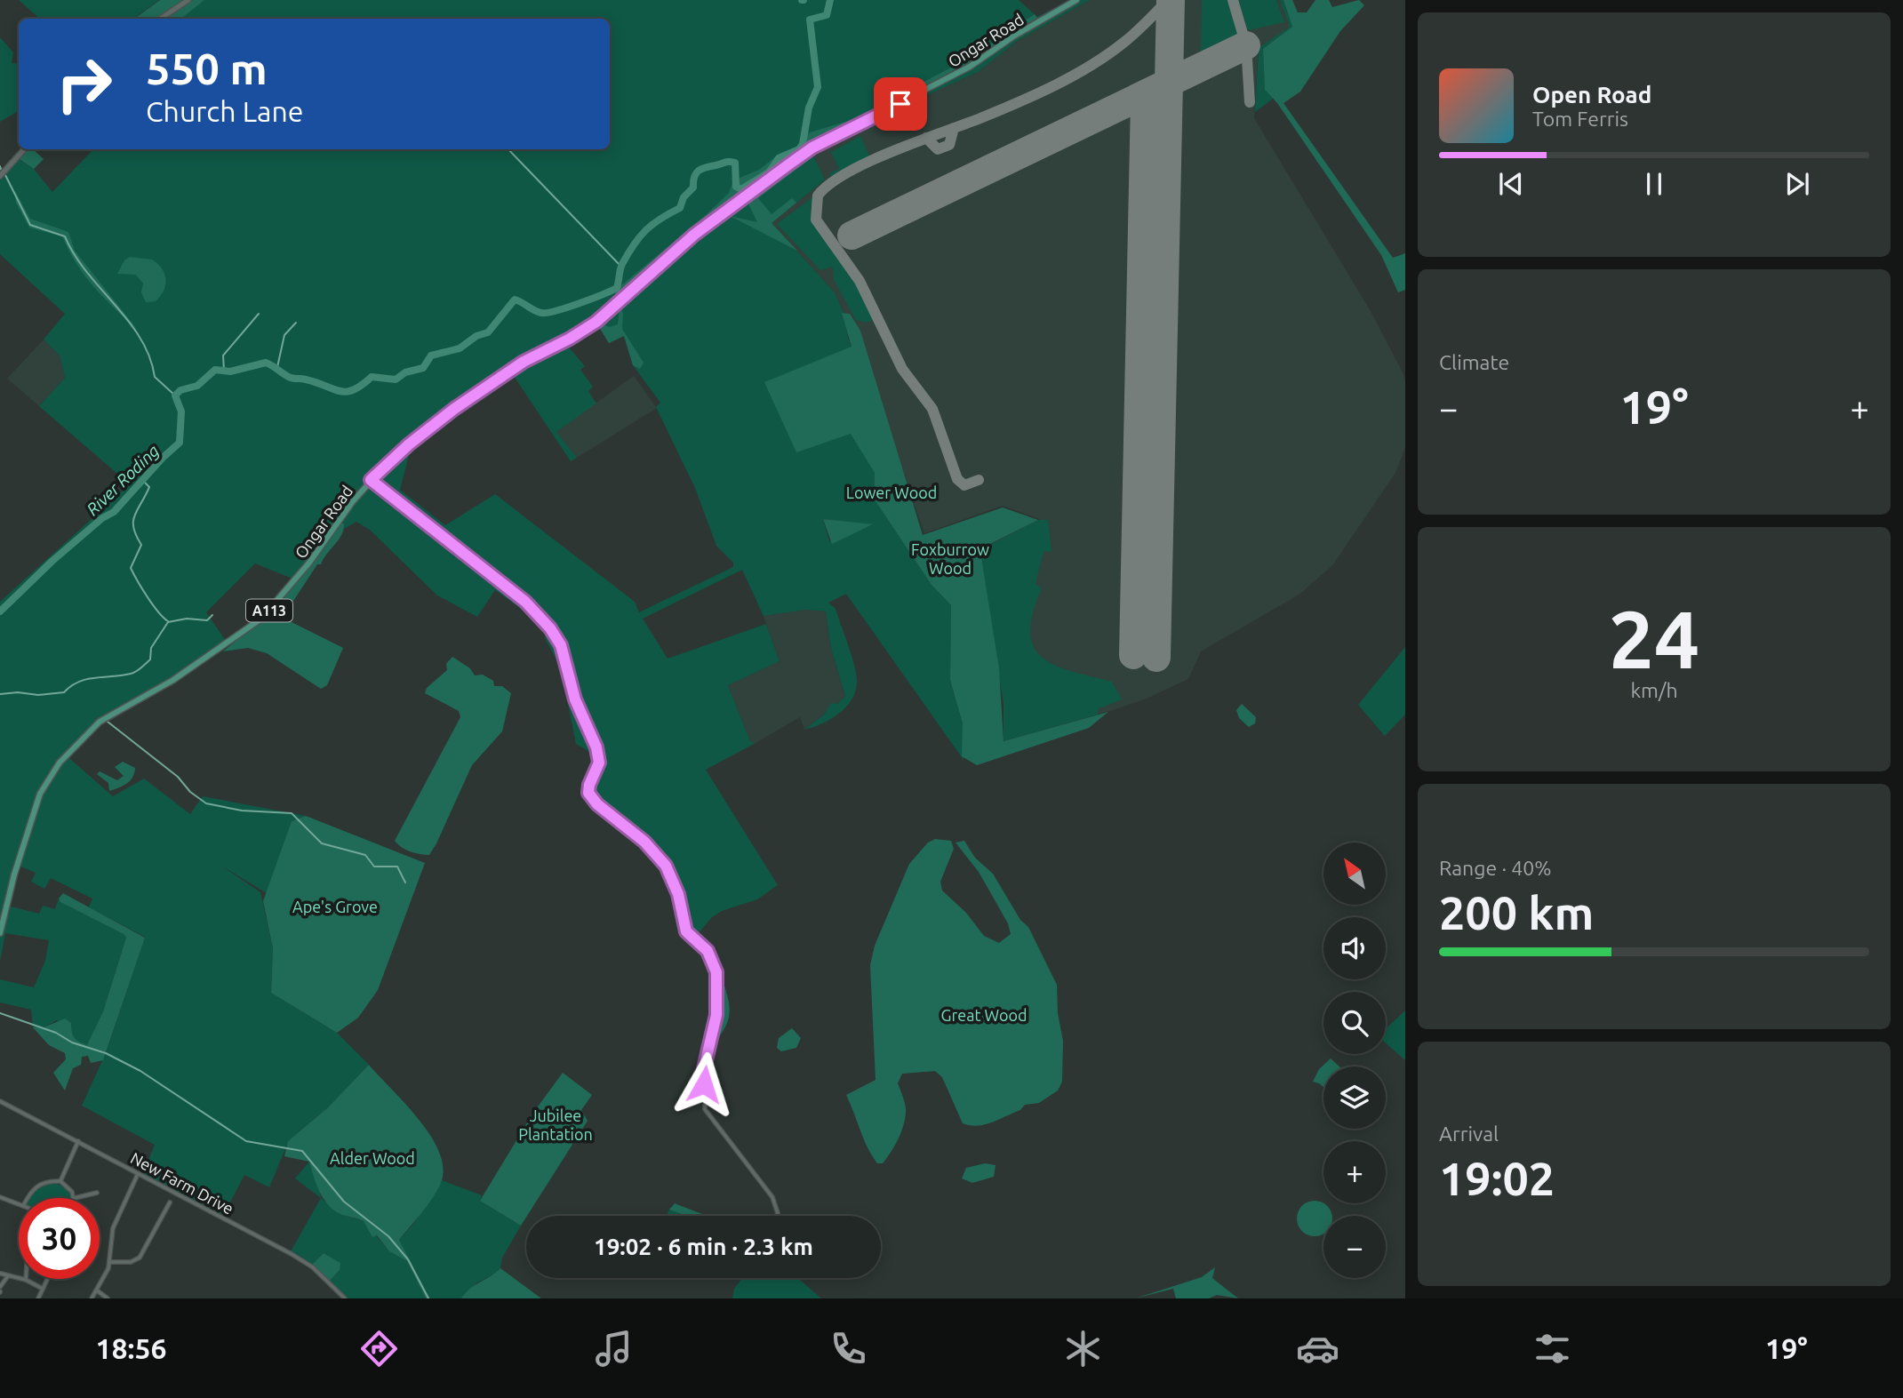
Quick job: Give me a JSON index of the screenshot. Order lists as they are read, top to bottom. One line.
{"streets":{"main road":["Ongar Road","A113"],"street":["New Farm Drive"]},"water":["River Roding"],"parks":["Lower Wood","Foxburrow Wood","Ape's Grove","Great Wood","Jubilee Plantation","Alder Wood"],"north":"top left","page":{"turn":["550 m","Church Lane"],"song":["Open Road","Tom Ferris"],"tile":["Climate",["24","km/h"],["Range · 40%","200 km"],["Arrival","19:02"]],"heat":["−","19°","+"],"map_buttons":["+","−"],"limit":"30","trip":"19:02 · 6 min · 2.3 km","tabs":["18:56","19°"]}}
